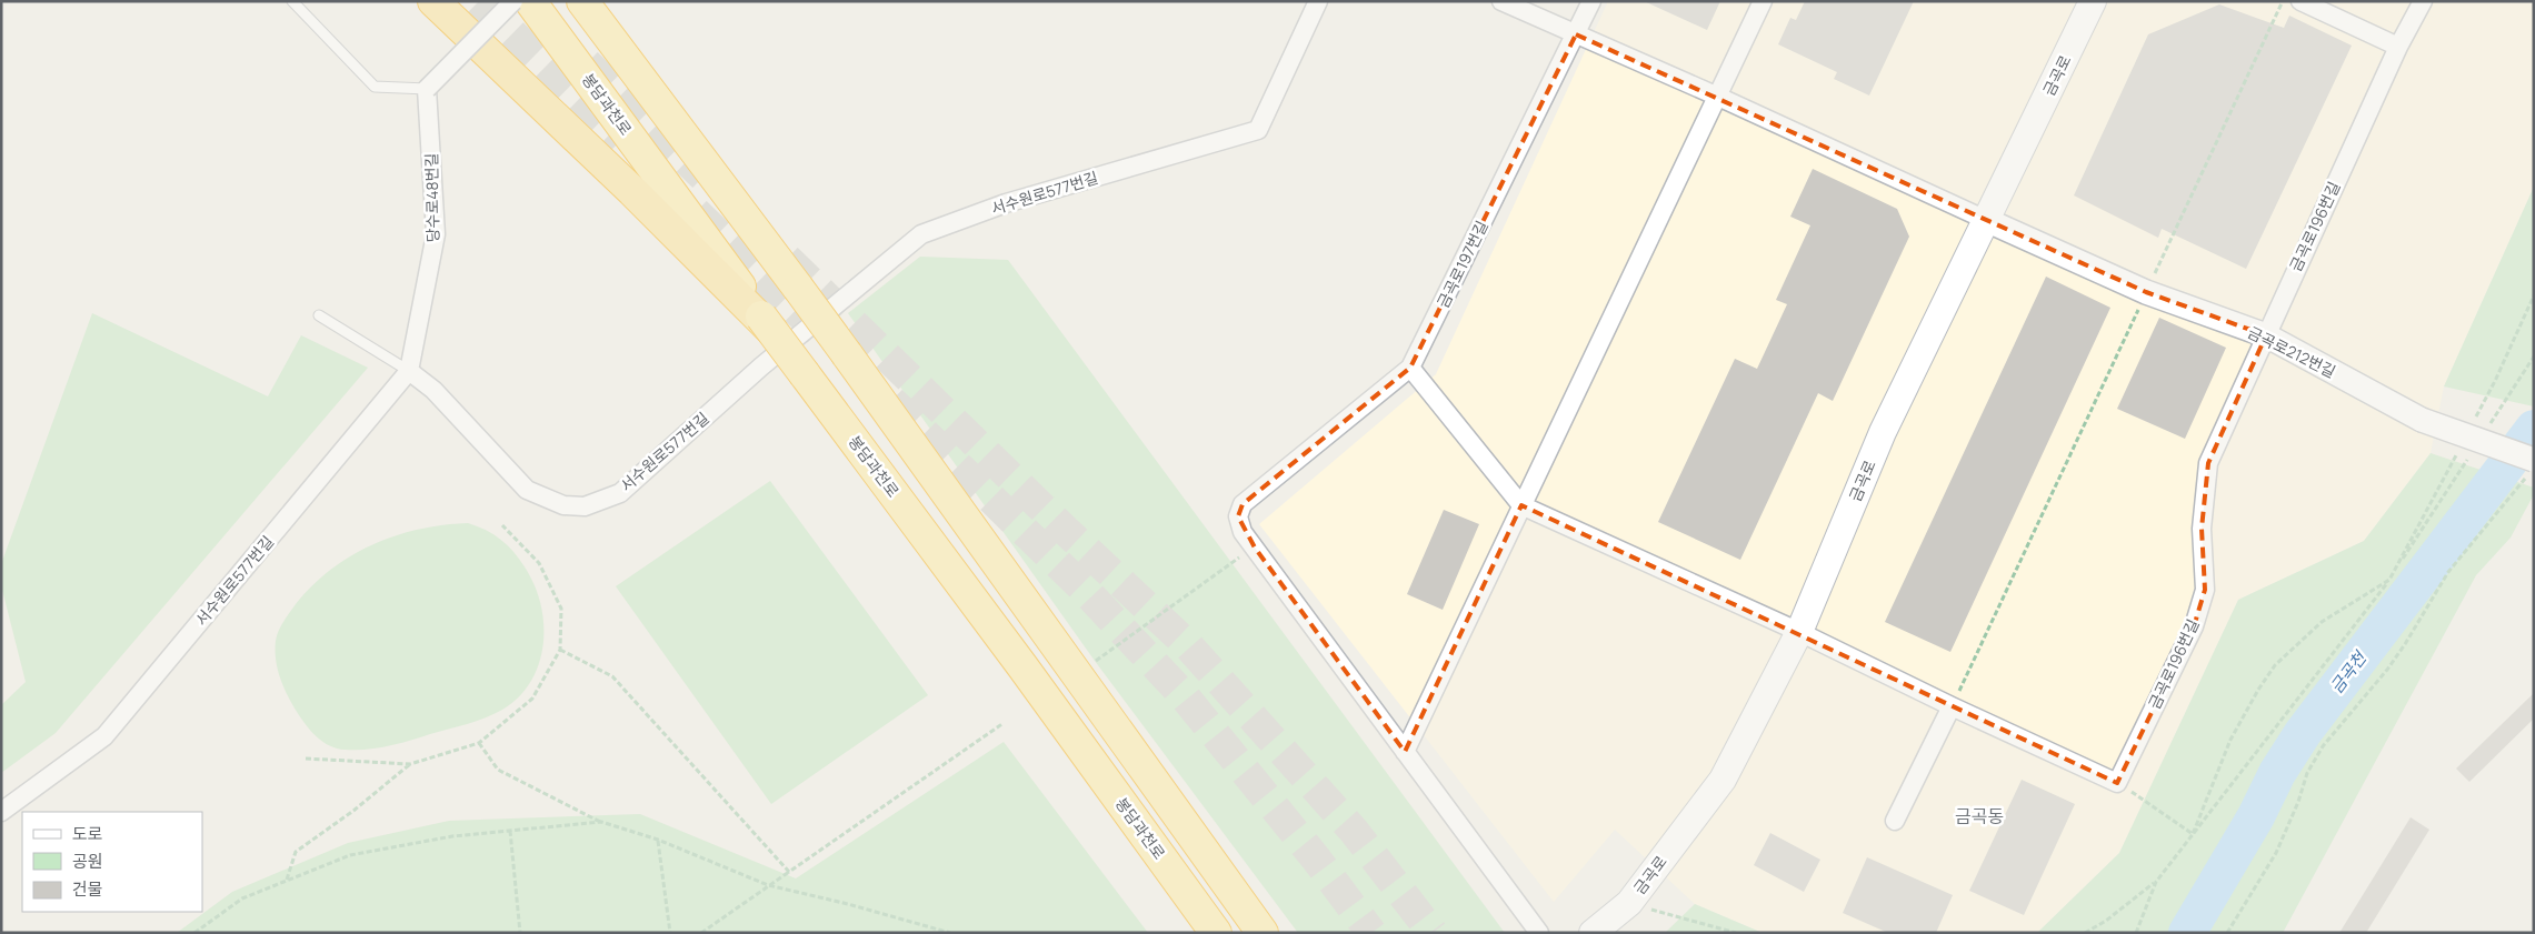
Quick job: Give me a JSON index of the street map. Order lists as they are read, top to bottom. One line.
{"streets":{"highway":["봉담과천로"],"main road":["금곡로"],"street":["서수원로577번길","당수로48번길","금곡로196번길","금곡로197번길","금곡로212번길"]},"crossings":[["금곡로","금곡로212번길"],["서수원로577번길","당수로48번길"],["금곡로196번길","금곡로212번길"]],"districts":["금곡동"],"water":["금곡천"],"legend":["도로","공원","건물"]}
